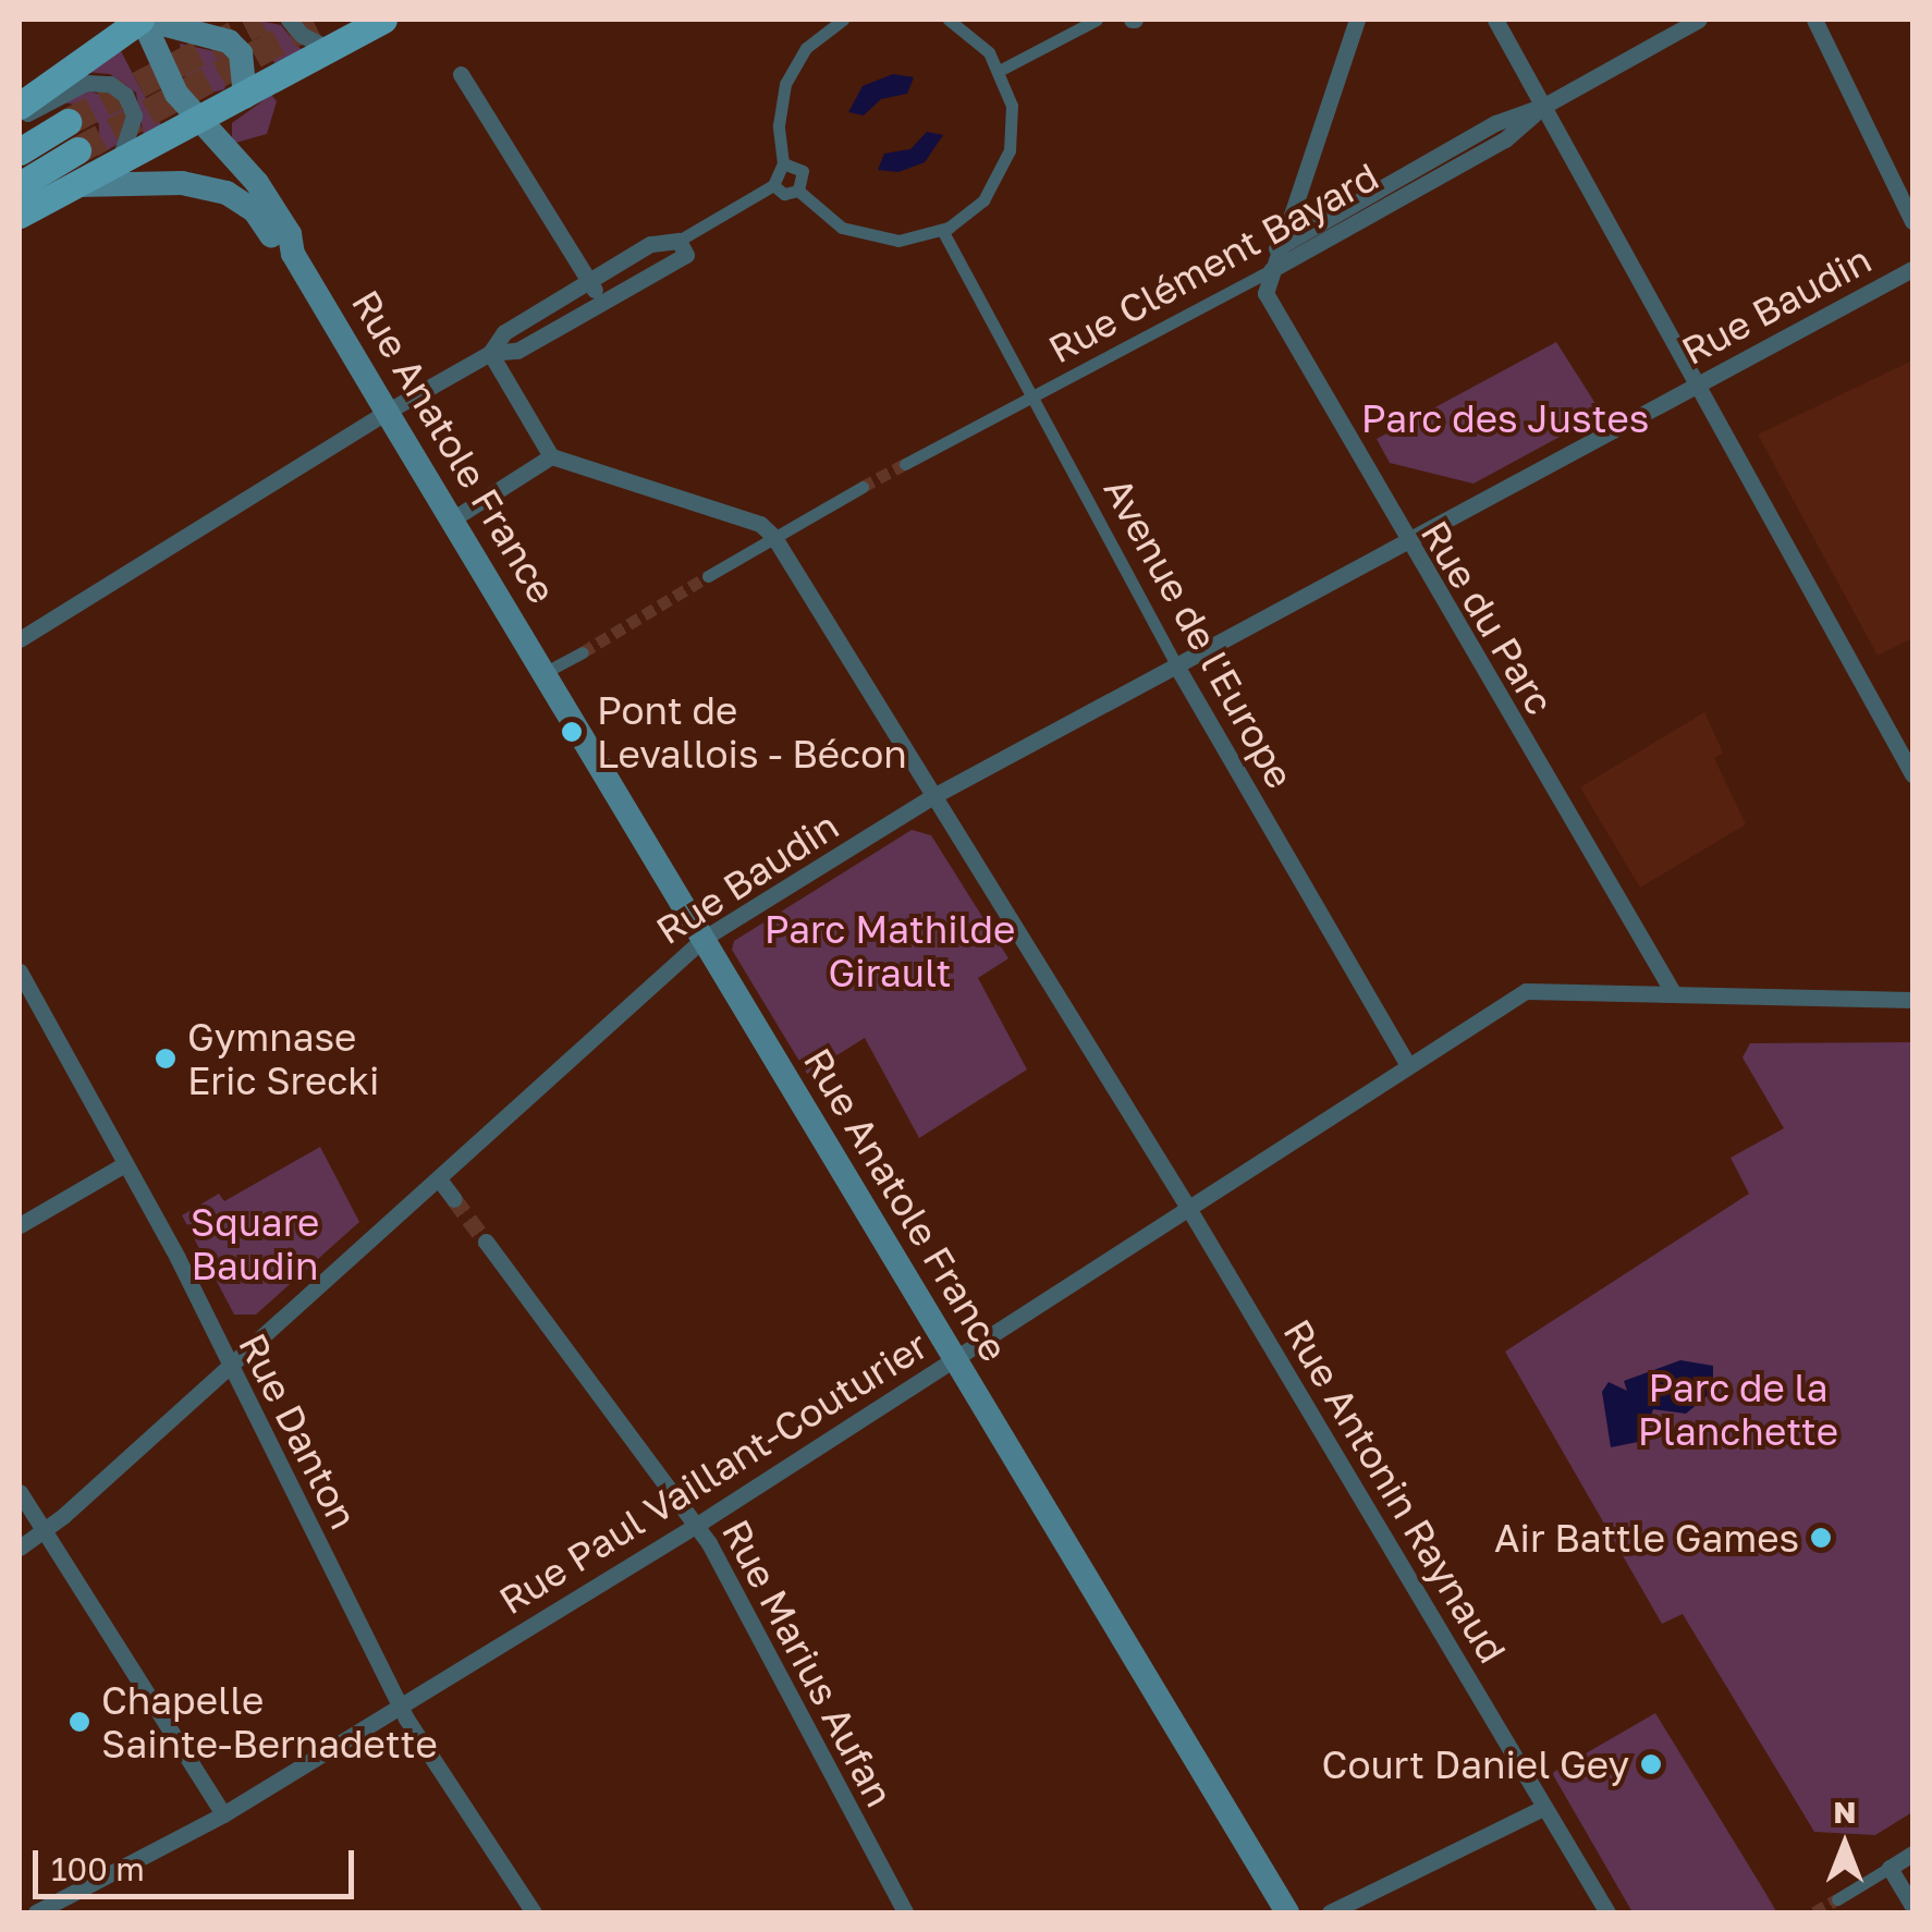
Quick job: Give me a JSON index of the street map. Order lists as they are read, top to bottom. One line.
{"streets":{"main road":["Rue Anatole France"],"street":["Rue Clément Bayard","Rue Baudin","Rue du Parc","Avenue de l'Europe","Rue Danton","Rue Paul Vaillant-Couturier","Rue Antonin Raynaud","Rue Marius Aufan"]},"crossings":[["Rue Clément Bayard","Rue du Parc"],["Rue Clément Bayard","Avenue de l'Europe"],["Rue Baudin","Rue Anatole France"],["Rue Baudin","Rue du Parc"],["Rue Baudin","Avenue de l'Europe"],["Rue Baudin","Rue Danton"],["Rue Baudin","Rue Antonin Raynaud"],["Rue Anatole France","Rue Paul Vaillant-Couturier"],["Rue du Parc","Rue Paul Vaillant-Couturier"],["Avenue de l'Europe","Rue Paul Vaillant-Couturier"],["Rue Danton","Rue Paul Vaillant-Couturier"],["Rue Paul Vaillant-Couturier","Rue Antonin Raynaud"],["Rue Paul Vaillant-Couturier","Rue Marius Aufan"]],"parks":["Parc des Justes","Parc Mathilde Girault","Square Baudin","Parc de la Planchette"],"places":["Pont de Levallois - Bécon","Gymnase Eric Srecki","Air Battle Games","Chapelle Sainte-Bernadette","Court Daniel Gey"],"scale_bar":"100 m","north":"top"}
